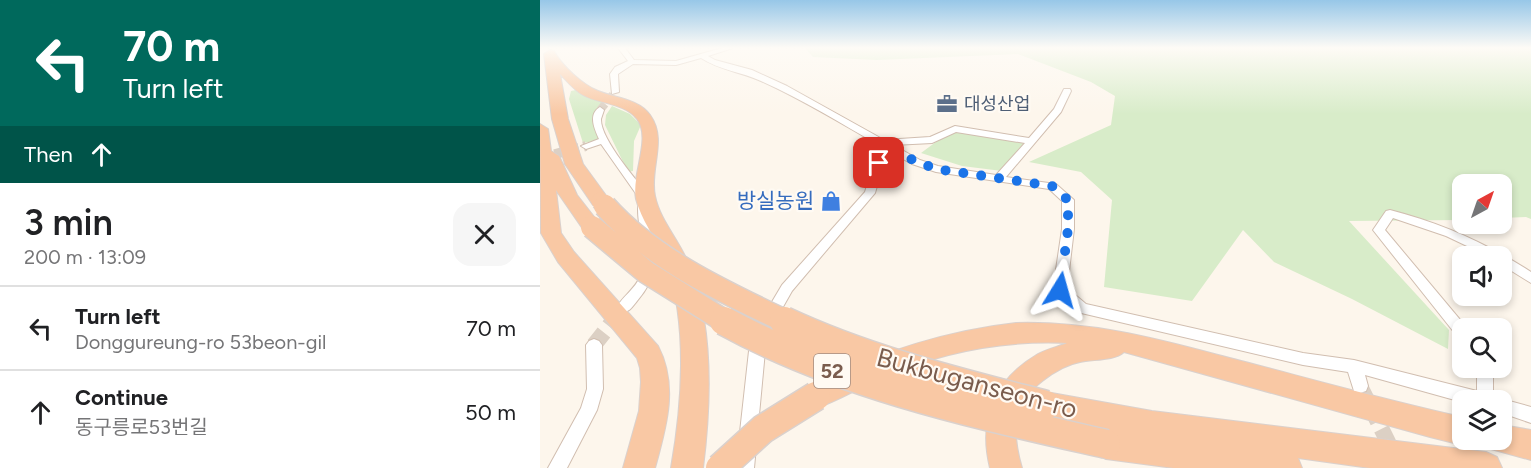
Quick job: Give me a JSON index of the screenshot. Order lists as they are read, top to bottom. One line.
{"streets":{"highway":["52","Bukbuganseon-ro"]},"places":{"office":["대성산업"],"shop":["방실농원"]},"north":"top right","page":{"turn":["70 m","Turn left"],"then":"Then","heading":["3 min","200 m · 13:09"],"list":[{"name":"Turn left","note":"Donggureung-ro 53beon-gil","value":"70 m"},{"name":"Continue","note":"동구릉로53번길","value":"50 m"}]}}
